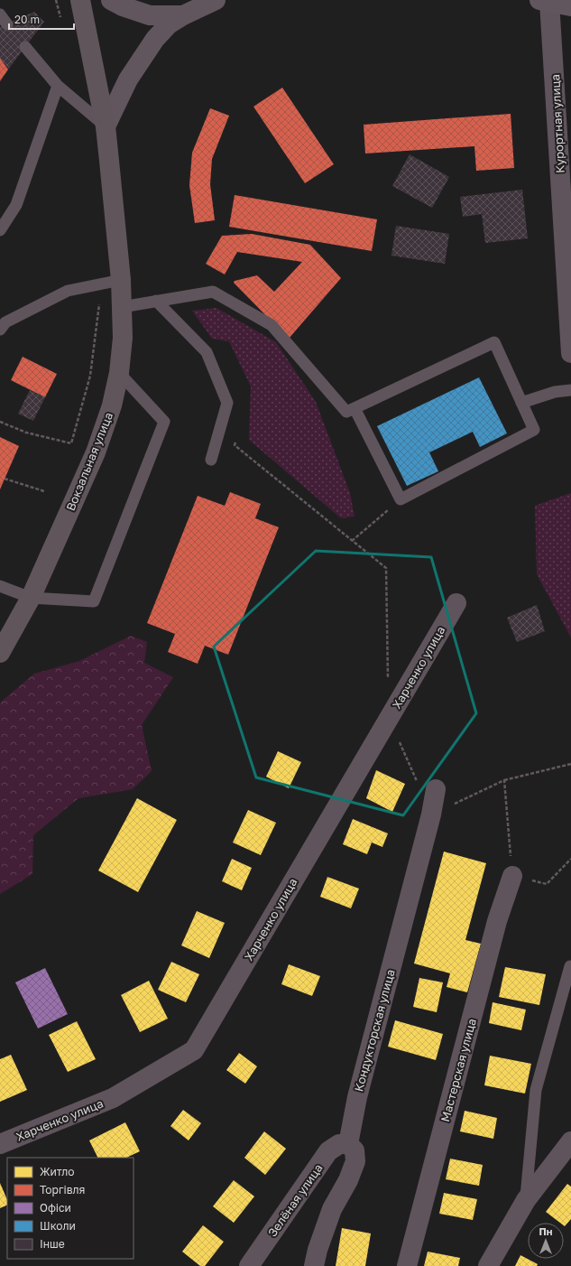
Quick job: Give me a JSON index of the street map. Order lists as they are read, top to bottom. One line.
{"streets":{"main road":["Вокзальная улица"],"street":["Курортная улица","Харченко улица","Кондукторская улица","Мастерская улица","Зелёная улица"]},"crossings":[["Кондукторская улица","Зелёная улица"]],"legend":["Житло","Торгівля","Офіси","Школи","Інше"],"scale_bar":"20 m","north":"top"}
